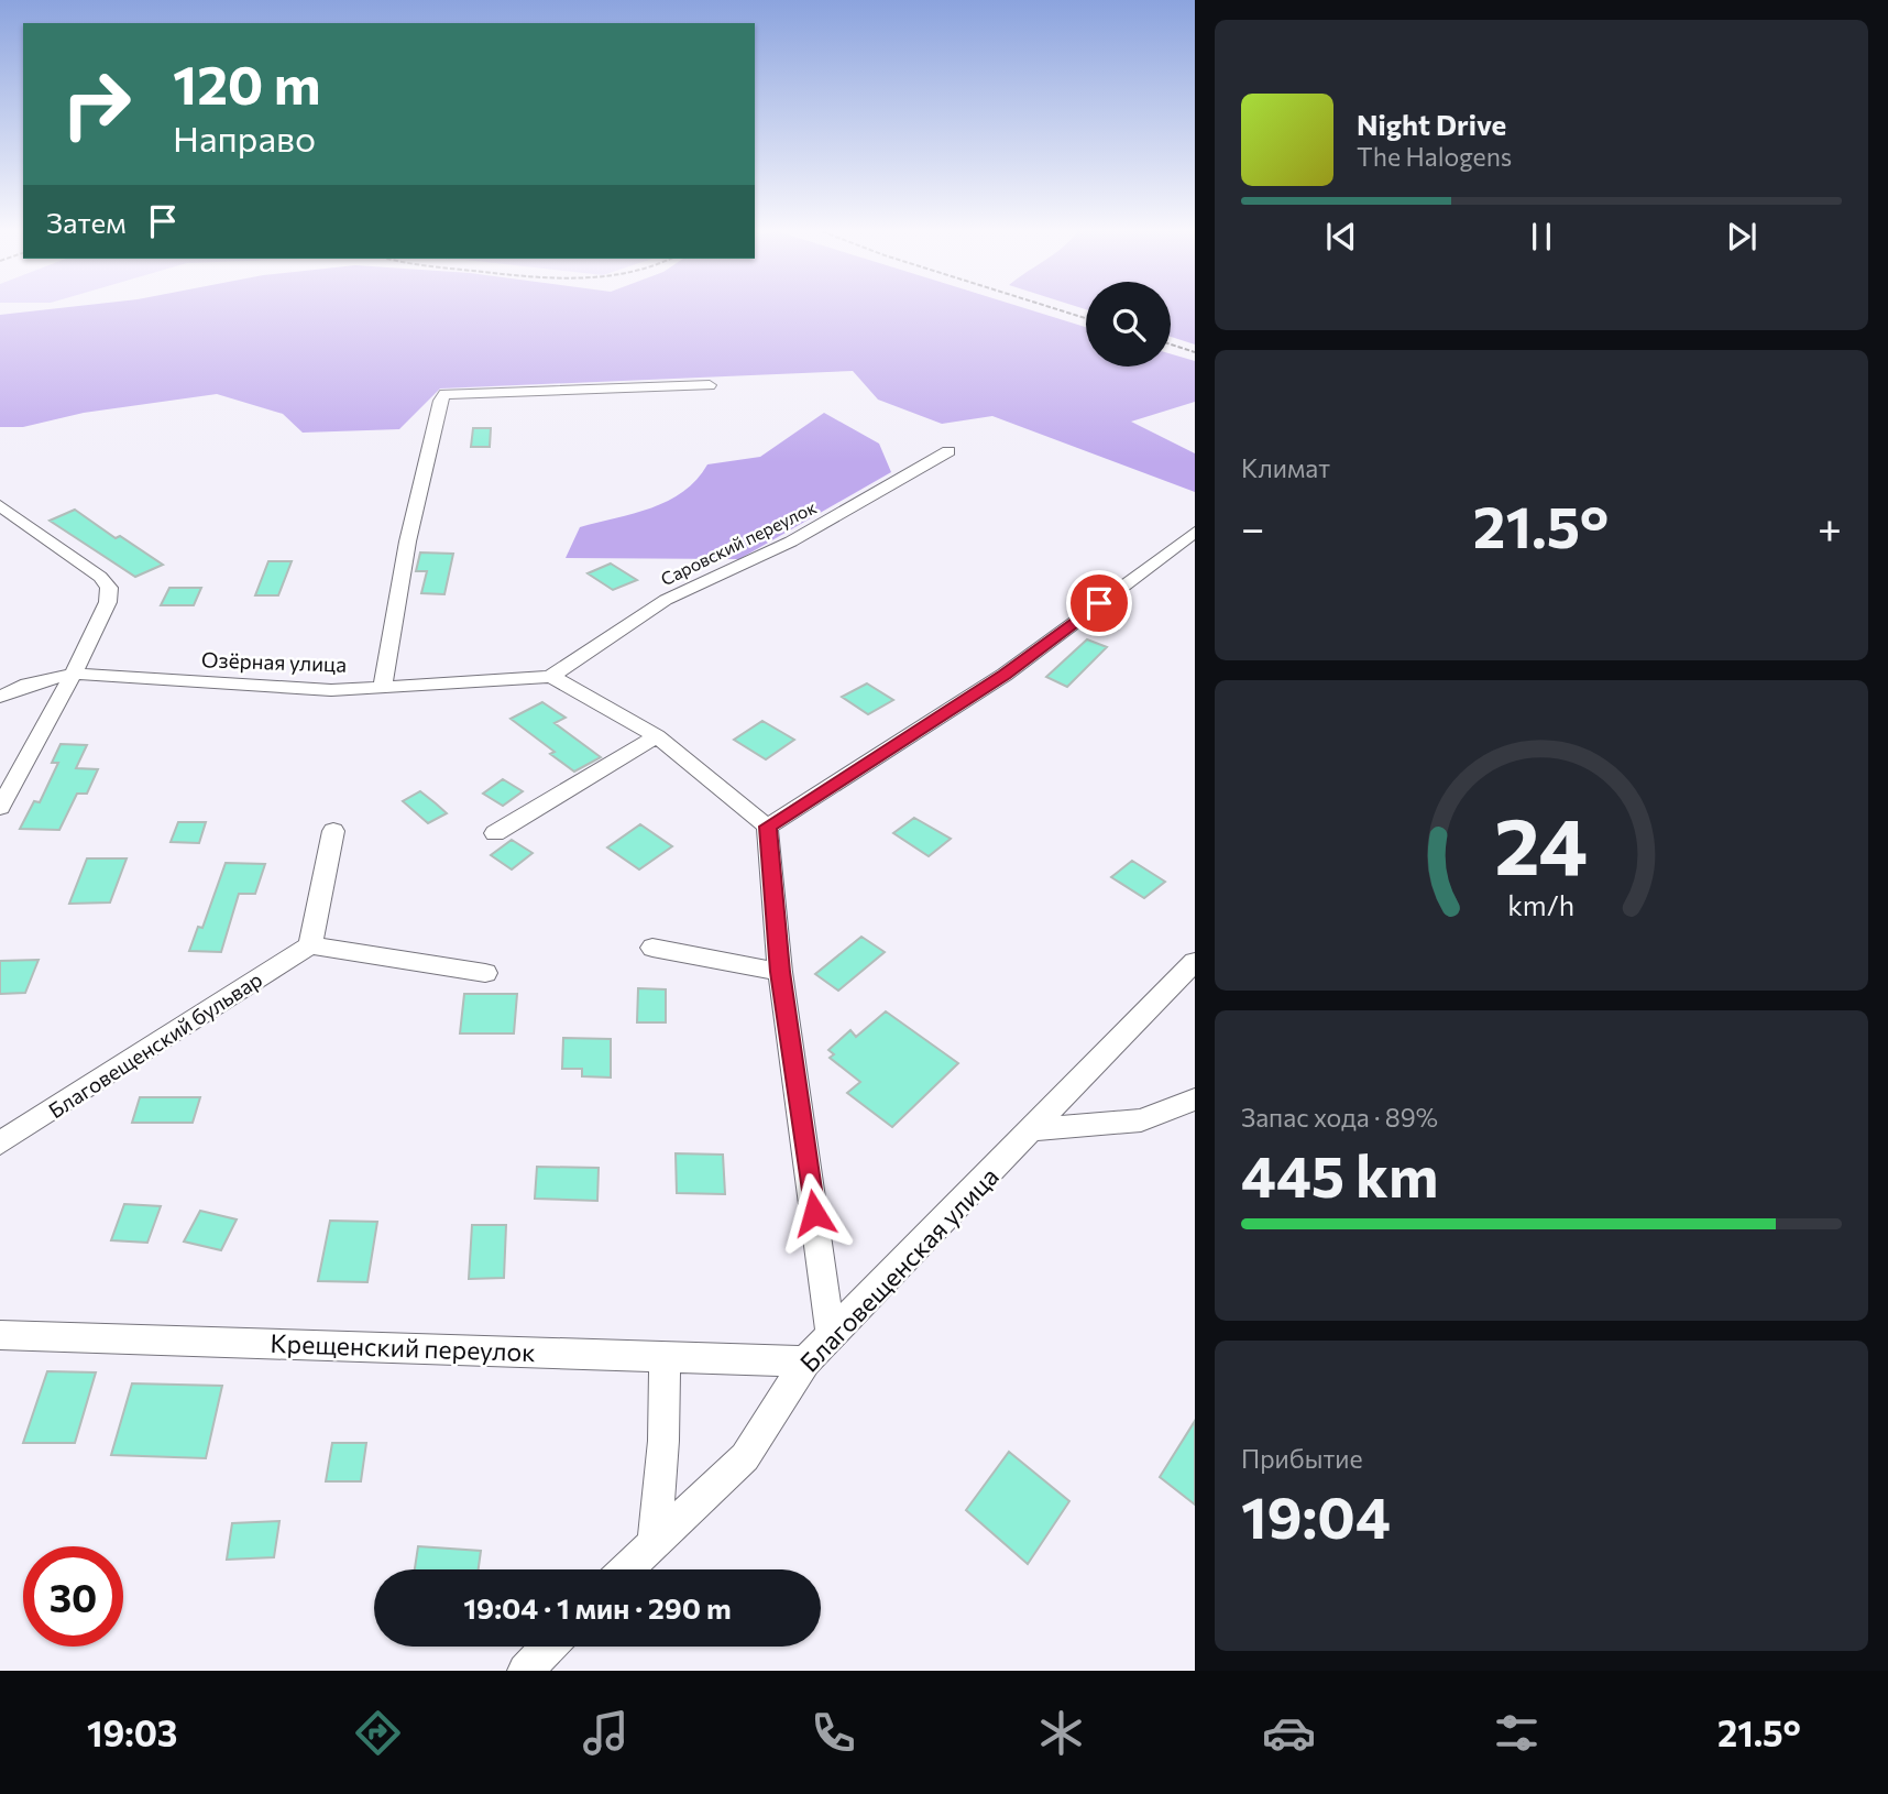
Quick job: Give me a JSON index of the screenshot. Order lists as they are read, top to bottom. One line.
{"streets":{"street":["Саровский переулок","Озёрная улица","Благовещенский бульвар","Благовещенская улица","Крещенский переулок"]},"crossings":[["Саровский переулок","Озёрная улица"],["Благовещенская улица","Крещенский переулок"]],"page":{"turn":["120 m","Направо"],"song":["Night Drive","The Halogens"],"then":"Затем","tile":["Климат",["Запас хода · 89%","445 km"],["Прибытие","19:04"]],"heat":["−","21.5°","+"],"limit":"30","trip":"19:04 · 1 мин · 290 m","tabs":["19:03","21.5°"],"gauge":["24","km/h"]}}
